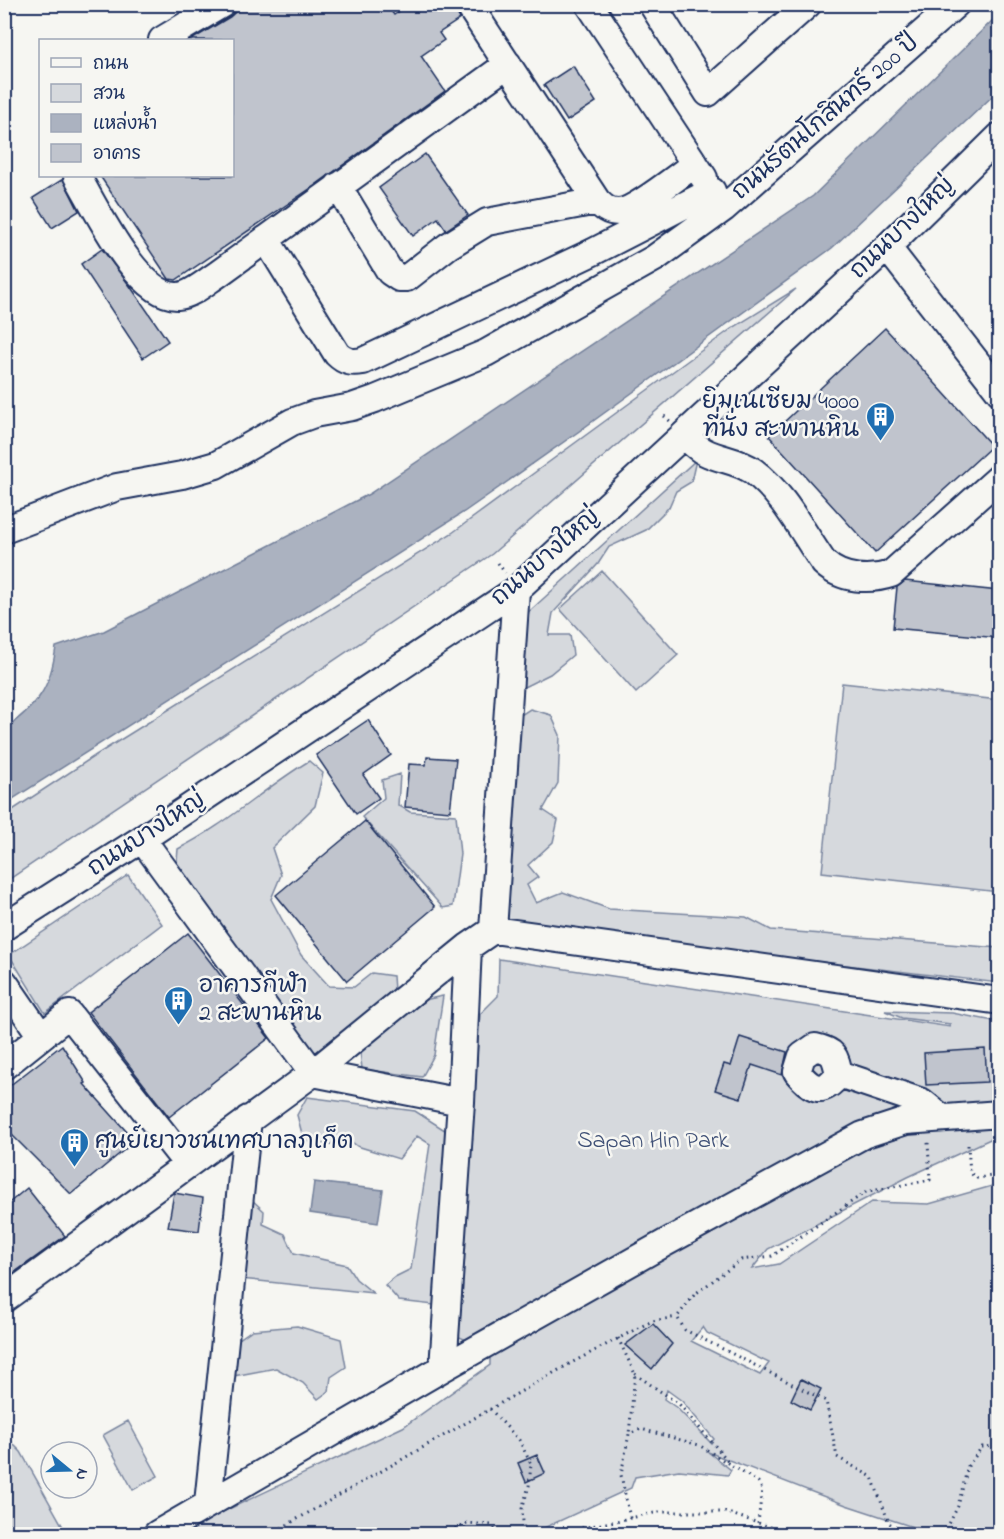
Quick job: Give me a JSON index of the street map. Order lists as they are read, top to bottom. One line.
{"streets":{"street":["ถนนรัตนโกสินทร์ 200 ปี","ถนนบางใหญ่"]},"parks":["Sapan Hin Park"],"places":{"building":["ยิมเนเซียม 4000 ที่นั่ง สะพานหิน","อาคารกีฬา 2 สะพานหิน","ศูนย์เยาวชนเทศบาลภูเก็ต"]},"legend":["ถนน","สวน","แหล่งน้ำ","อาคาร"],"north":"right"}
